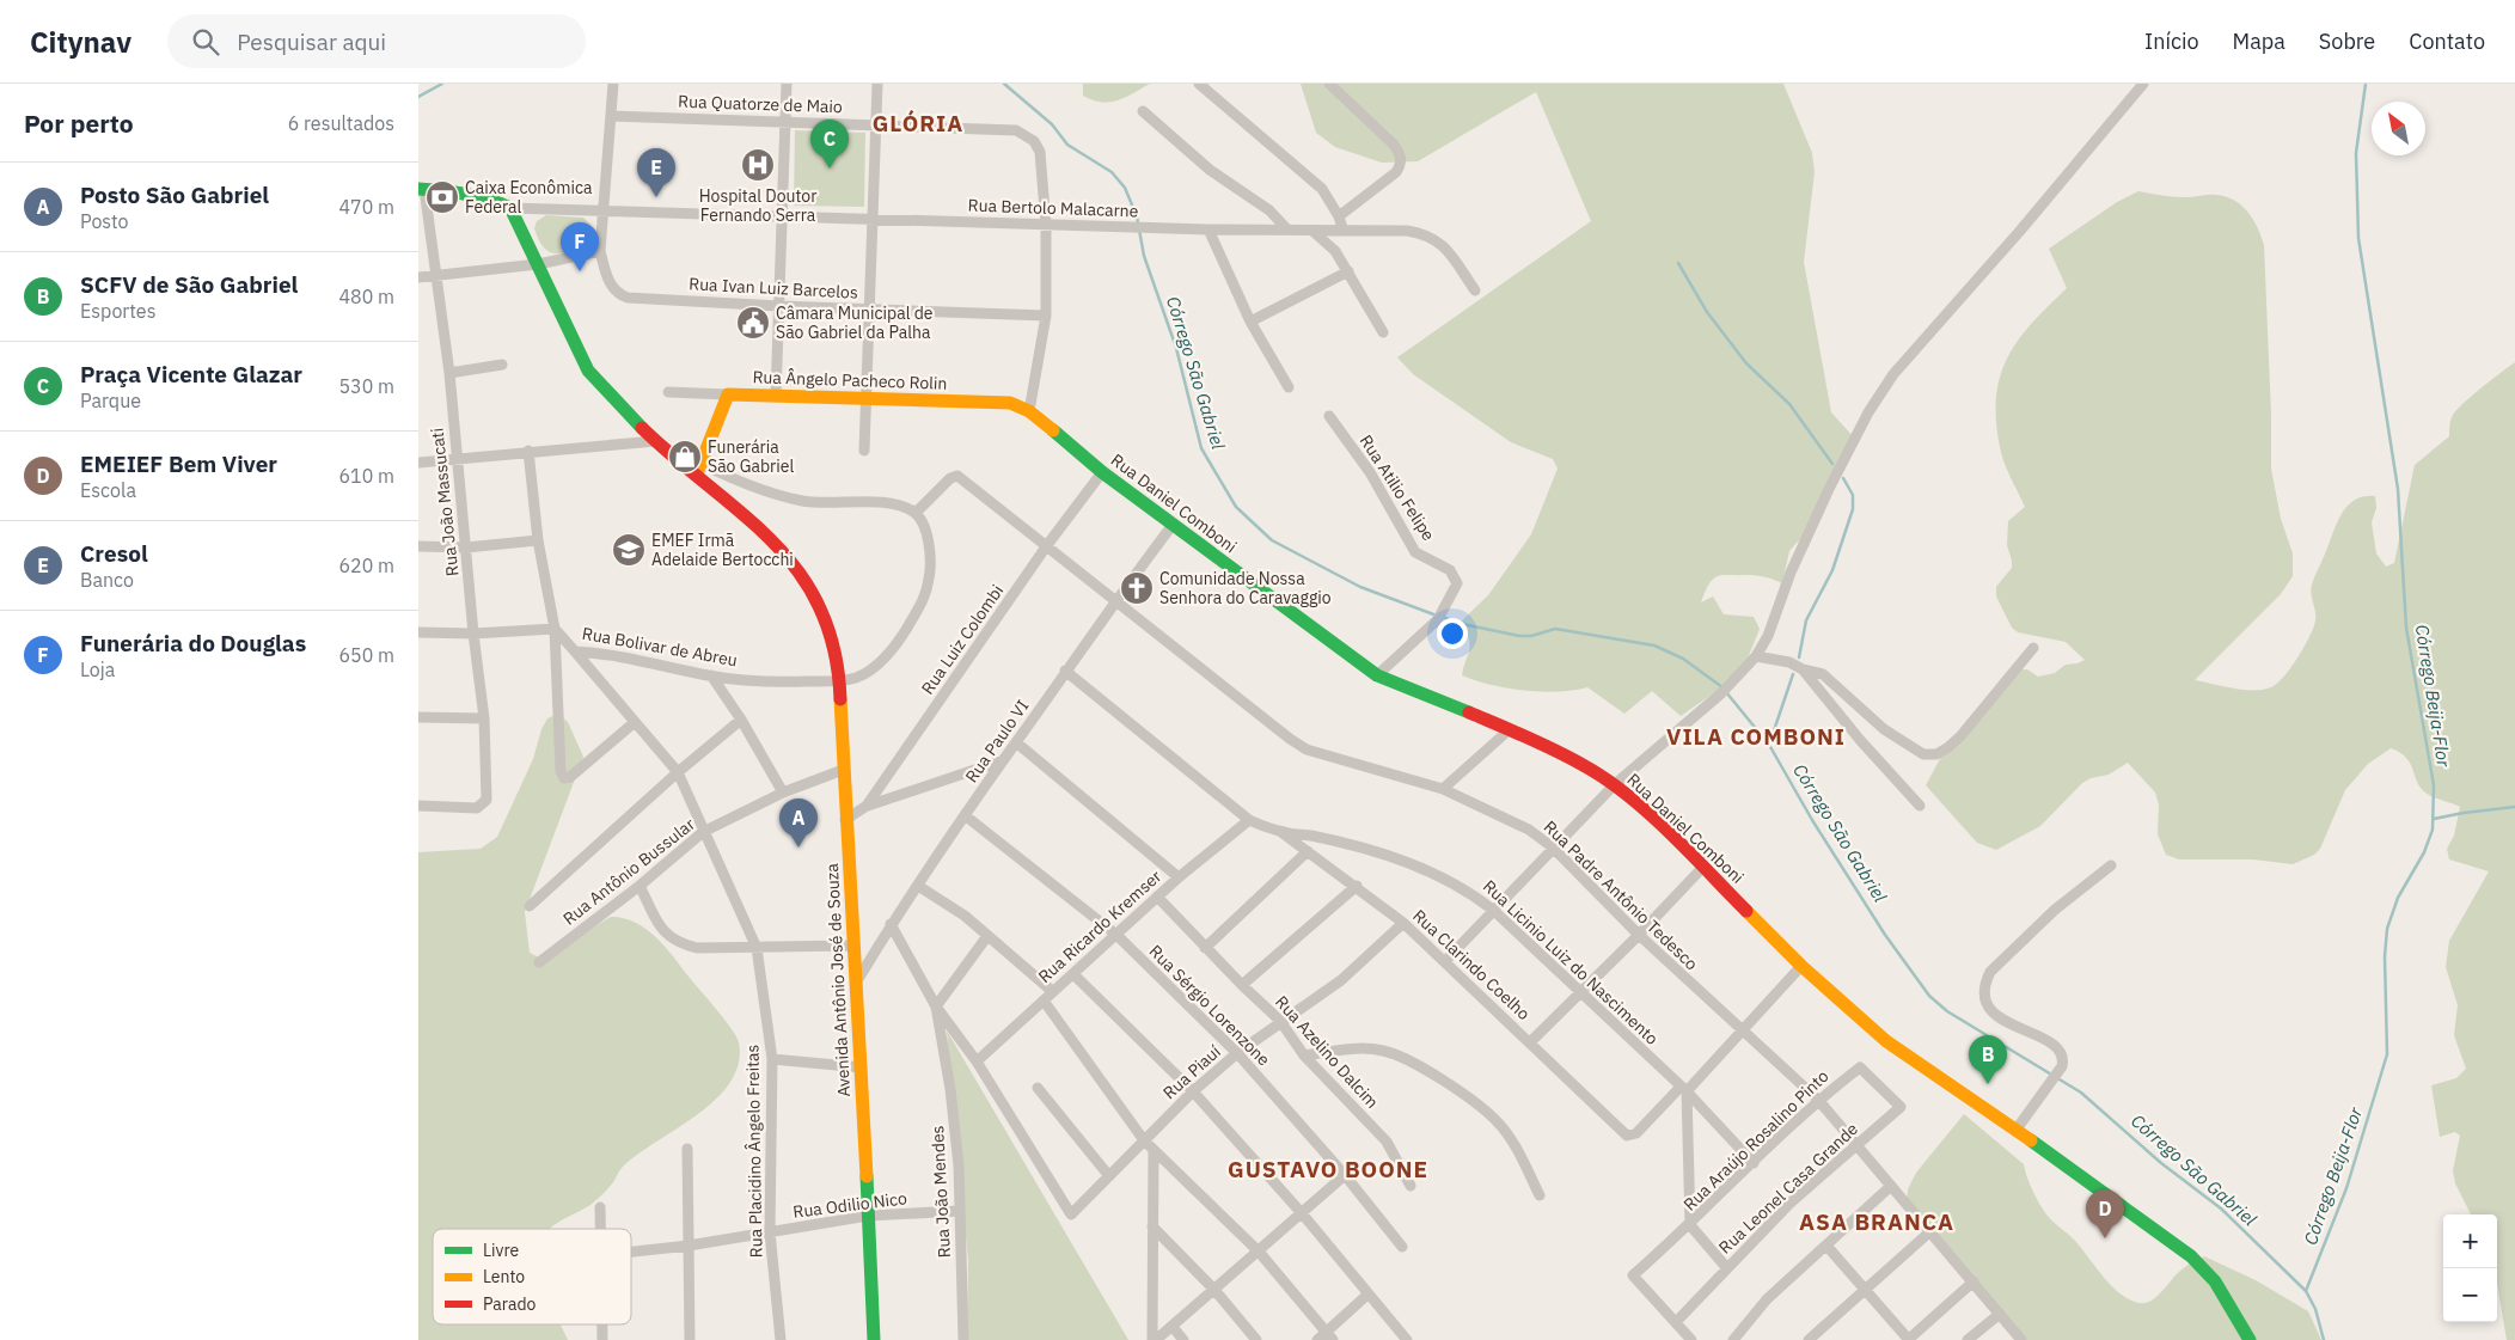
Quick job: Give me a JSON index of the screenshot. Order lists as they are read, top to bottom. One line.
{"streets":{"street":["Rua Quatorze de Maio","Rua Bertolo Malacarne","Rua Ivan Luiz Barcelos","Rua Ângelo Pacheco Rolin","Rua Atilio Felipe","Rua João Massucati","Rua Daniel Comboni","Rua Luiz Colombi","Rua Bolivar de Abreu","Rua Paulo VI","Rua Antônio Bussular","Rua Padre Antônio Tedesco","Rua Ricardo Kremser","Rua Licinio Luiz do Nascimento","Rua Clarindo Coelho","Avenida Antônio José de Souza","Rua Sérgio Lorenzone","Rua Azelino Dalcim","Rua Piauí","Rua Araújo Rosalino Pinto","Rua Placidino Ângelo Freitas","Rua Leonel Casa Grande","Rua João Mendes","Rua Odilio Nico"]},"crossings":[["Rua Quatorze de Maio","Rua Bertolo Malacarne"],["Rua Bertolo Malacarne","Avenida Antônio José de Souza"],["Rua Ângelo Pacheco Rolin","Rua Daniel Comboni"],["Rua Atilio Felipe","Rua Daniel Comboni"],["Rua Daniel Comboni","Rua Luiz Colombi"],["Rua Daniel Comboni","Rua Paulo VI"],["Rua Luiz Colombi","Rua Padre Antônio Tedesco"],["Rua Luiz Colombi","Avenida Antônio José de Souza"],["Rua Bolivar de Abreu","Rua Padre Antônio Tedesco"],["Rua Bolivar de Abreu","Avenida Antônio José de Souza"],["Rua Bolivar de Abreu","Rua Placidino Ângelo Freitas"],["Rua Paulo VI","Rua Padre Antônio Tedesco"],["Rua Paulo VI","Rua Licinio Luiz do Nascimento"],["Rua Paulo VI","Avenida Antônio José de Souza"],["Rua Paulo VI","Rua Sérgio Lorenzone"],["Rua Paulo VI","Rua João Mendes"],["Rua Antônio Bussular","Avenida Antônio José de Souza"],["Rua Antônio Bussular","Rua Placidino Ângelo Freitas"],["Rua Padre Antônio Tedesco","Rua Araújo Rosalino Pinto"],["Rua Padre Antônio Tedesco","Rua Leonel Casa Grande"],["Rua Ricardo Kremser","Rua Licinio Luiz do Nascimento"],["Rua Ricardo Kremser","Rua Sérgio Lorenzone"],["Rua Ricardo Kremser","Rua Azelino Dalcim"],["Rua Ricardo Kremser","Rua João Mendes"],["Rua Licinio Luiz do Nascimento","Rua Clarindo Coelho"],["Rua Licinio Luiz do Nascimento","Rua Araújo Rosalino Pinto"],["Rua Clarindo Coelho","Rua Piauí"],["Avenida Antônio José de Souza","Rua Odilio Nico"],["Rua Sérgio Lorenzone","Rua Piauí"],["Rua Azelino Dalcim","Rua Piauí"],["Rua Piauí","Rua João Mendes"],["Rua Araújo Rosalino Pinto","Rua Leonel Casa Grande"],["Rua Placidino Ângelo Freitas","Rua Odilio Nico"],["Rua João Mendes","Rua Odilio Nico"]],"districts":["GLÓRIA","VILA COMBONI","GUSTAVO BOONE","ASA BRANCA"],"water":["Córrego São Gabriel","Córrego Beija-Flor"],"places":{"hospital":["Hospital Doutor Fernando Serra"],"bank":["Caixa Econômica Federal"],"public building":["Câmara Municipal de São Gabriel da Palha"],"shop":["Funerária São Gabriel"],"school or university":["EMEF Irmã Adelaide Bertocchi"],"church":["Comunidade Nossa Senhora do Caravaggio"]},"legend":["Livre","Lento","Parado"],"north":"top left","page":{"header":"Citynav","search":"Pesquisar aqui","nav":["Início","Mapa","Sobre","Contato"],"heading":["Por perto","6 resultados"],"pins":["C","E","F","A","B","D"],"list":[{"mark":"A","name":"Posto São Gabriel","note":"Posto","value":"470 m"},{"mark":"B","name":"SCFV de São Gabriel","note":"Esportes","value":"480 m"},{"mark":"C","name":"Praça Vicente Glazar","note":"Parque","value":"530 m"},{"mark":"D","name":"EMEIEF Bem Viver","note":"Escola","value":"610 m"},{"mark":"E","name":"Cresol","note":"Banco","value":"620 m"},{"mark":"F","name":"Funerária do Douglas","note":"Loja","value":"650 m"}],"map_buttons":["+","−"]}}
